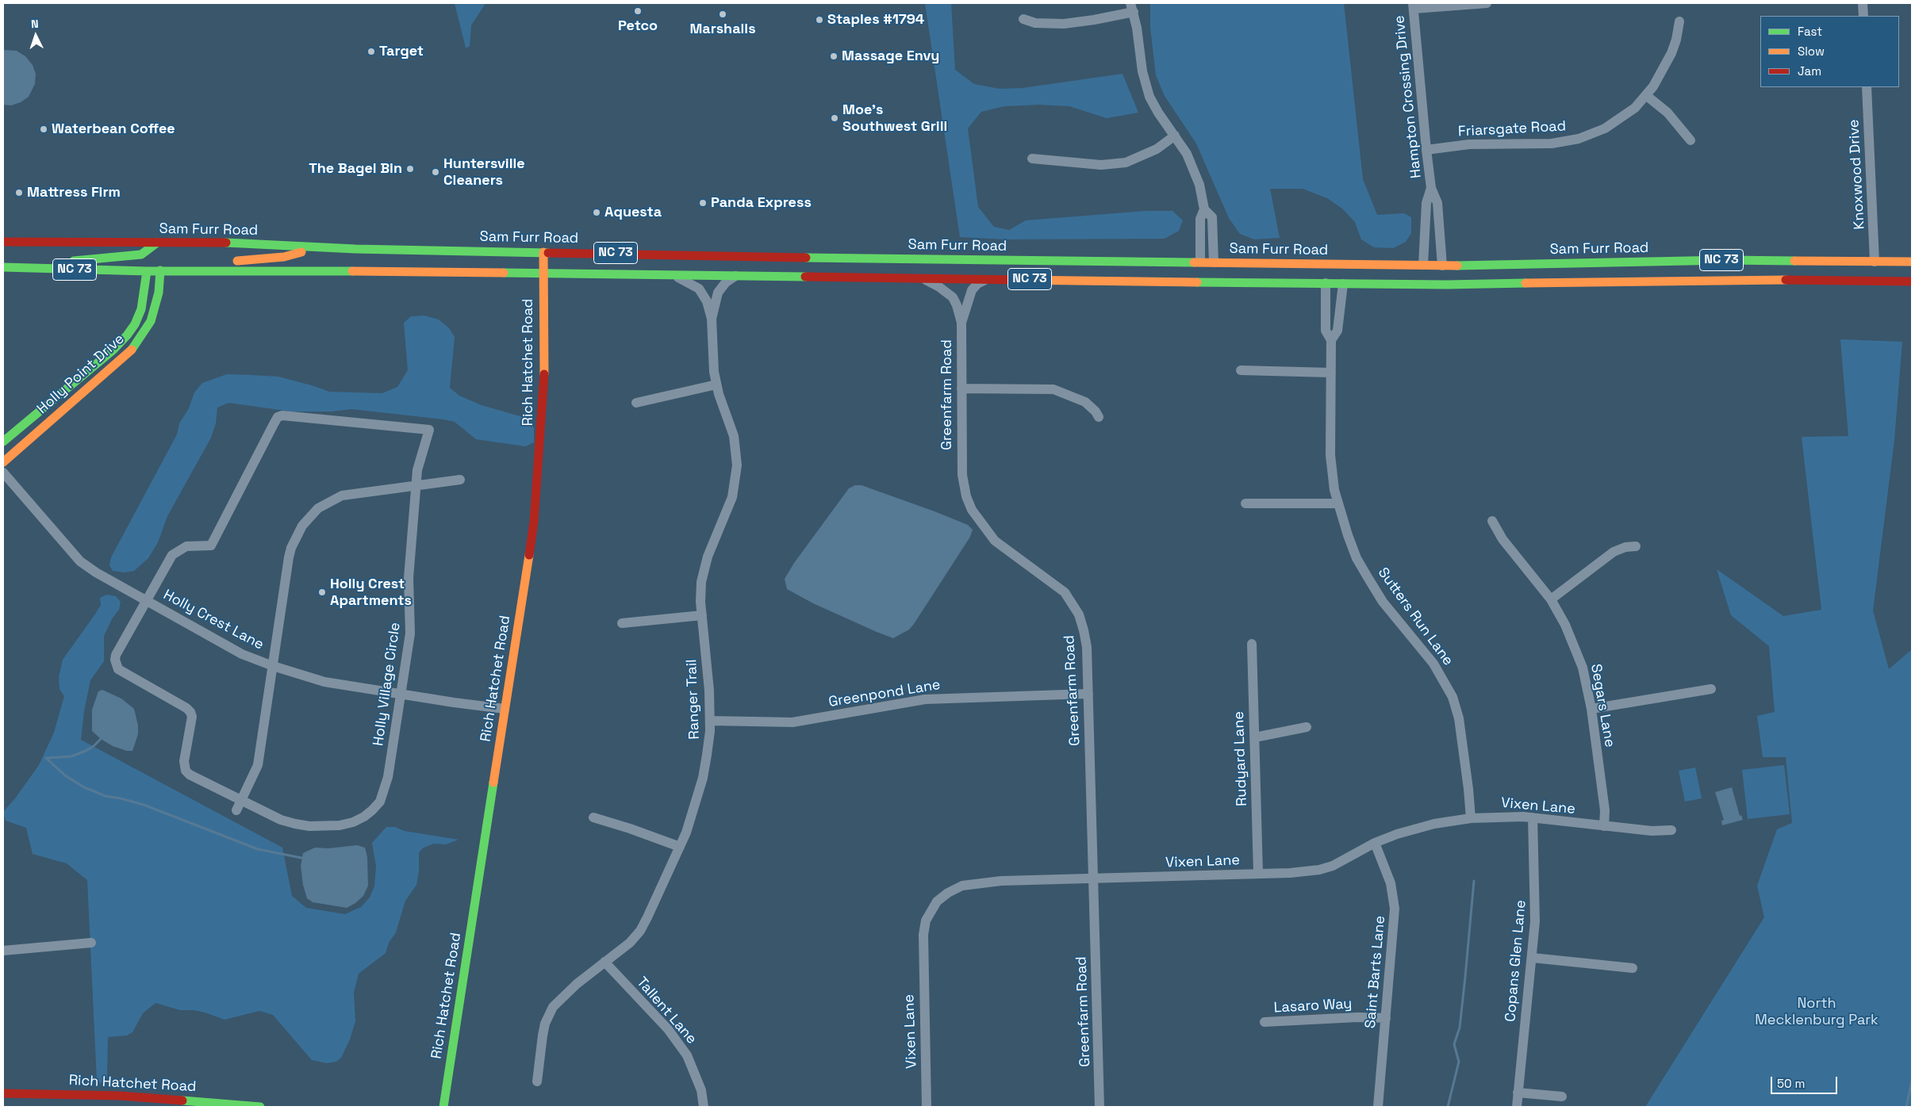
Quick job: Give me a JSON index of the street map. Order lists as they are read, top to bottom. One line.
{"streets":{"main road":["Sam Furr Road","NC 73","Rich Hatchet Road","Holly Point Drive"],"street":["Hampton Crossing Drive","Friarsgate Road","Knoxwood Drive","Greenfarm Road","Sutters Run Lane","Holly Crest Lane","Holly Village Circle","Greenpond Lane","Ranger Trail","Segars Lane","Rudyard Lane","Vixen Lane","Copans Glen Lane","Saint Barts Lane","Lasaro Way","Tallent Lane"]},"crossings":[["Hampton Crossing Drive","Friarsgate Road"],["Hampton Crossing Drive","Sam Furr Road"],["Knoxwood Drive","Sam Furr Road"],["Sam Furr Road","Rich Hatchet Road"],["NC 73","Rich Hatchet Road"],["NC 73","Holly Point Drive"],["NC 73","Greenfarm Road"],["NC 73","Sutters Run Lane"],["NC 73","Ranger Trail"],["Rich Hatchet Road","Holly Crest Lane"],["Greenfarm Road","Greenpond Lane"],["Greenfarm Road","Vixen Lane"],["Sutters Run Lane","Vixen Lane"],["Holly Crest Lane","Holly Village Circle"],["Greenpond Lane","Ranger Trail"],["Ranger Trail","Tallent Lane"],["Segars Lane","Vixen Lane"],["Rudyard Lane","Vixen Lane"],["Vixen Lane","Copans Glen Lane"],["Vixen Lane","Saint Barts Lane"],["Saint Barts Lane","Lasaro Way"]],"parks":["North Mecklenburg Park"],"places":["Petco","Marshalls","Staples #1794","Target","Massage Envy","Moe's Southwest Grill","Waterbean Coffee","The Bagel Bin","Huntersville Cleaners","Mattress Firm","Panda Express","Aquesta","Holly Crest Apartments"],"legend":["Fast","Slow","Jam"],"scale_bar":"50 m","north":"top"}
